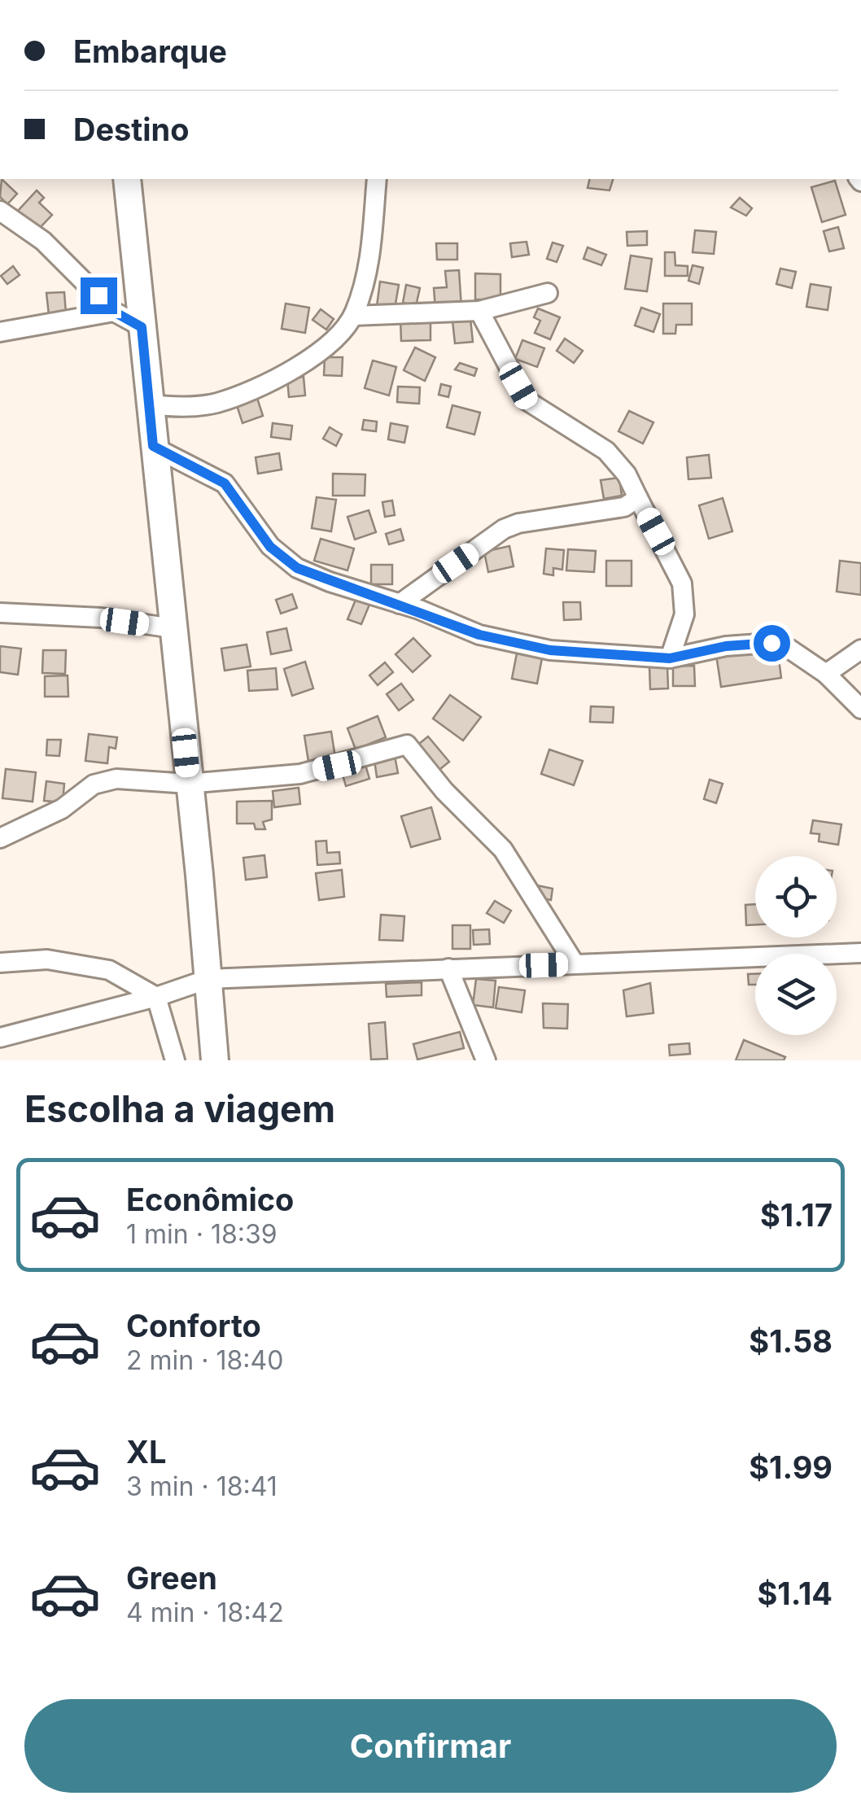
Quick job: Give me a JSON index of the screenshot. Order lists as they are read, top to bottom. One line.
{"page":{"banner":["Embarque","Destino"],"heading":"Escolha a viagem","list":[{"name":"Econômico","note":"1 min · 18:39","value":"$1.17"},{"name":"Conforto","note":"2 min · 18:40","value":"$1.58"},{"name":"XL","note":"3 min · 18:41","value":"$1.99"},{"name":"Green","note":"4 min · 18:42","value":"$1.14"}],"buttons":"Confirmar"}}
